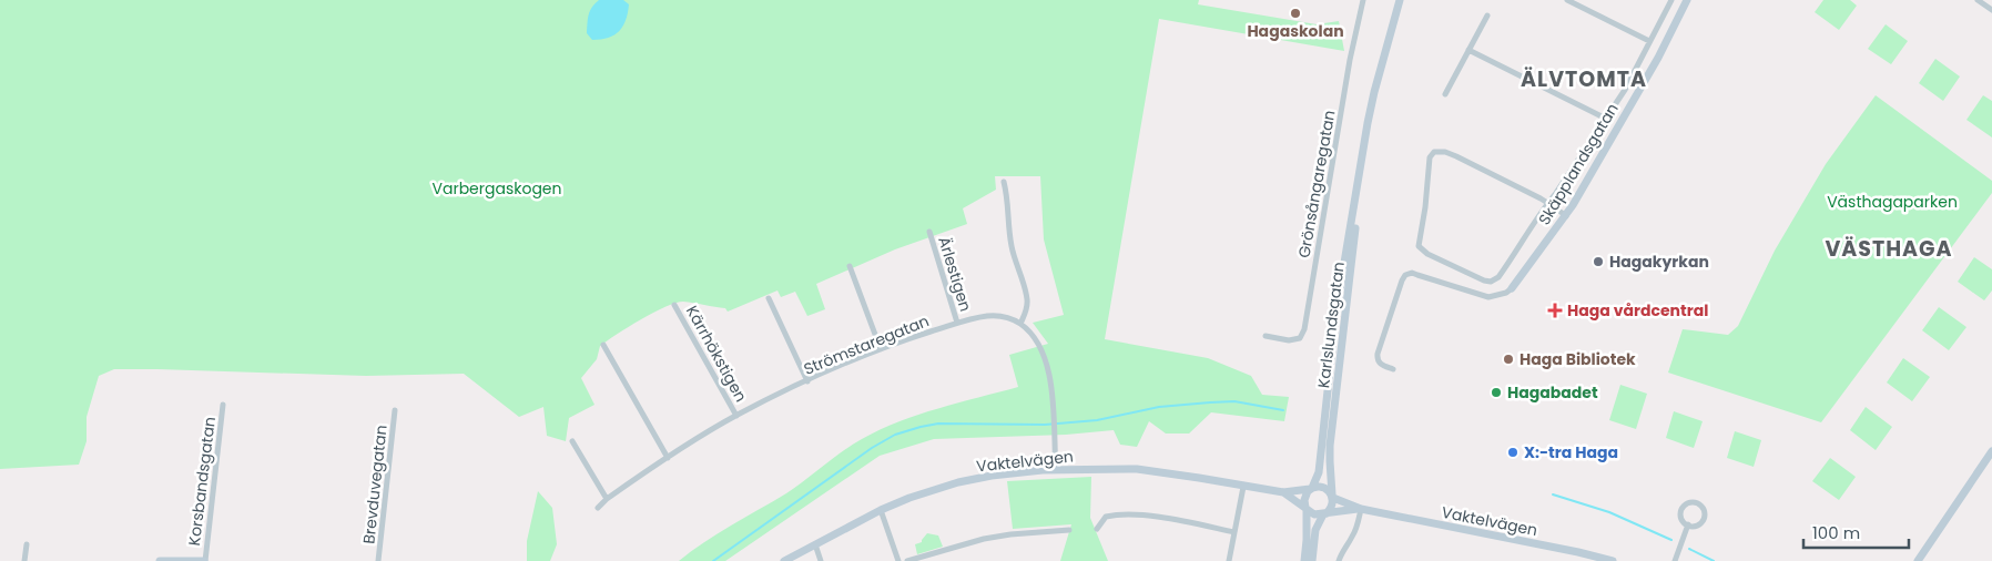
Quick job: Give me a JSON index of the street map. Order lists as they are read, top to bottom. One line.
{"streets":{"street":["Skäpplandsgatan","Grönsångaregatan","Ärlestigen","Karlslundsgatan","Strömstaregatan","Kärrhökstigen","Vaktelvägen","Korsbandsgatan","Brevduvegatan"]},"crossings":[["Ärlestigen","Strömstaregatan"],["Karlslundsgatan","Vaktelvägen"],["Strömstaregatan","Kärrhökstigen"]],"districts":["ÄLVTOMTA","VÄSTHAGA"],"parks":["Varbergaskogen","Västhagaparken"],"places":{"other":["Hagaskolan","Hagakyrkan","Haga Bibliotek","Hagabadet","X:-tra Haga"],"health":["Haga vårdcentral"]},"scale_bar":"100 m"}
